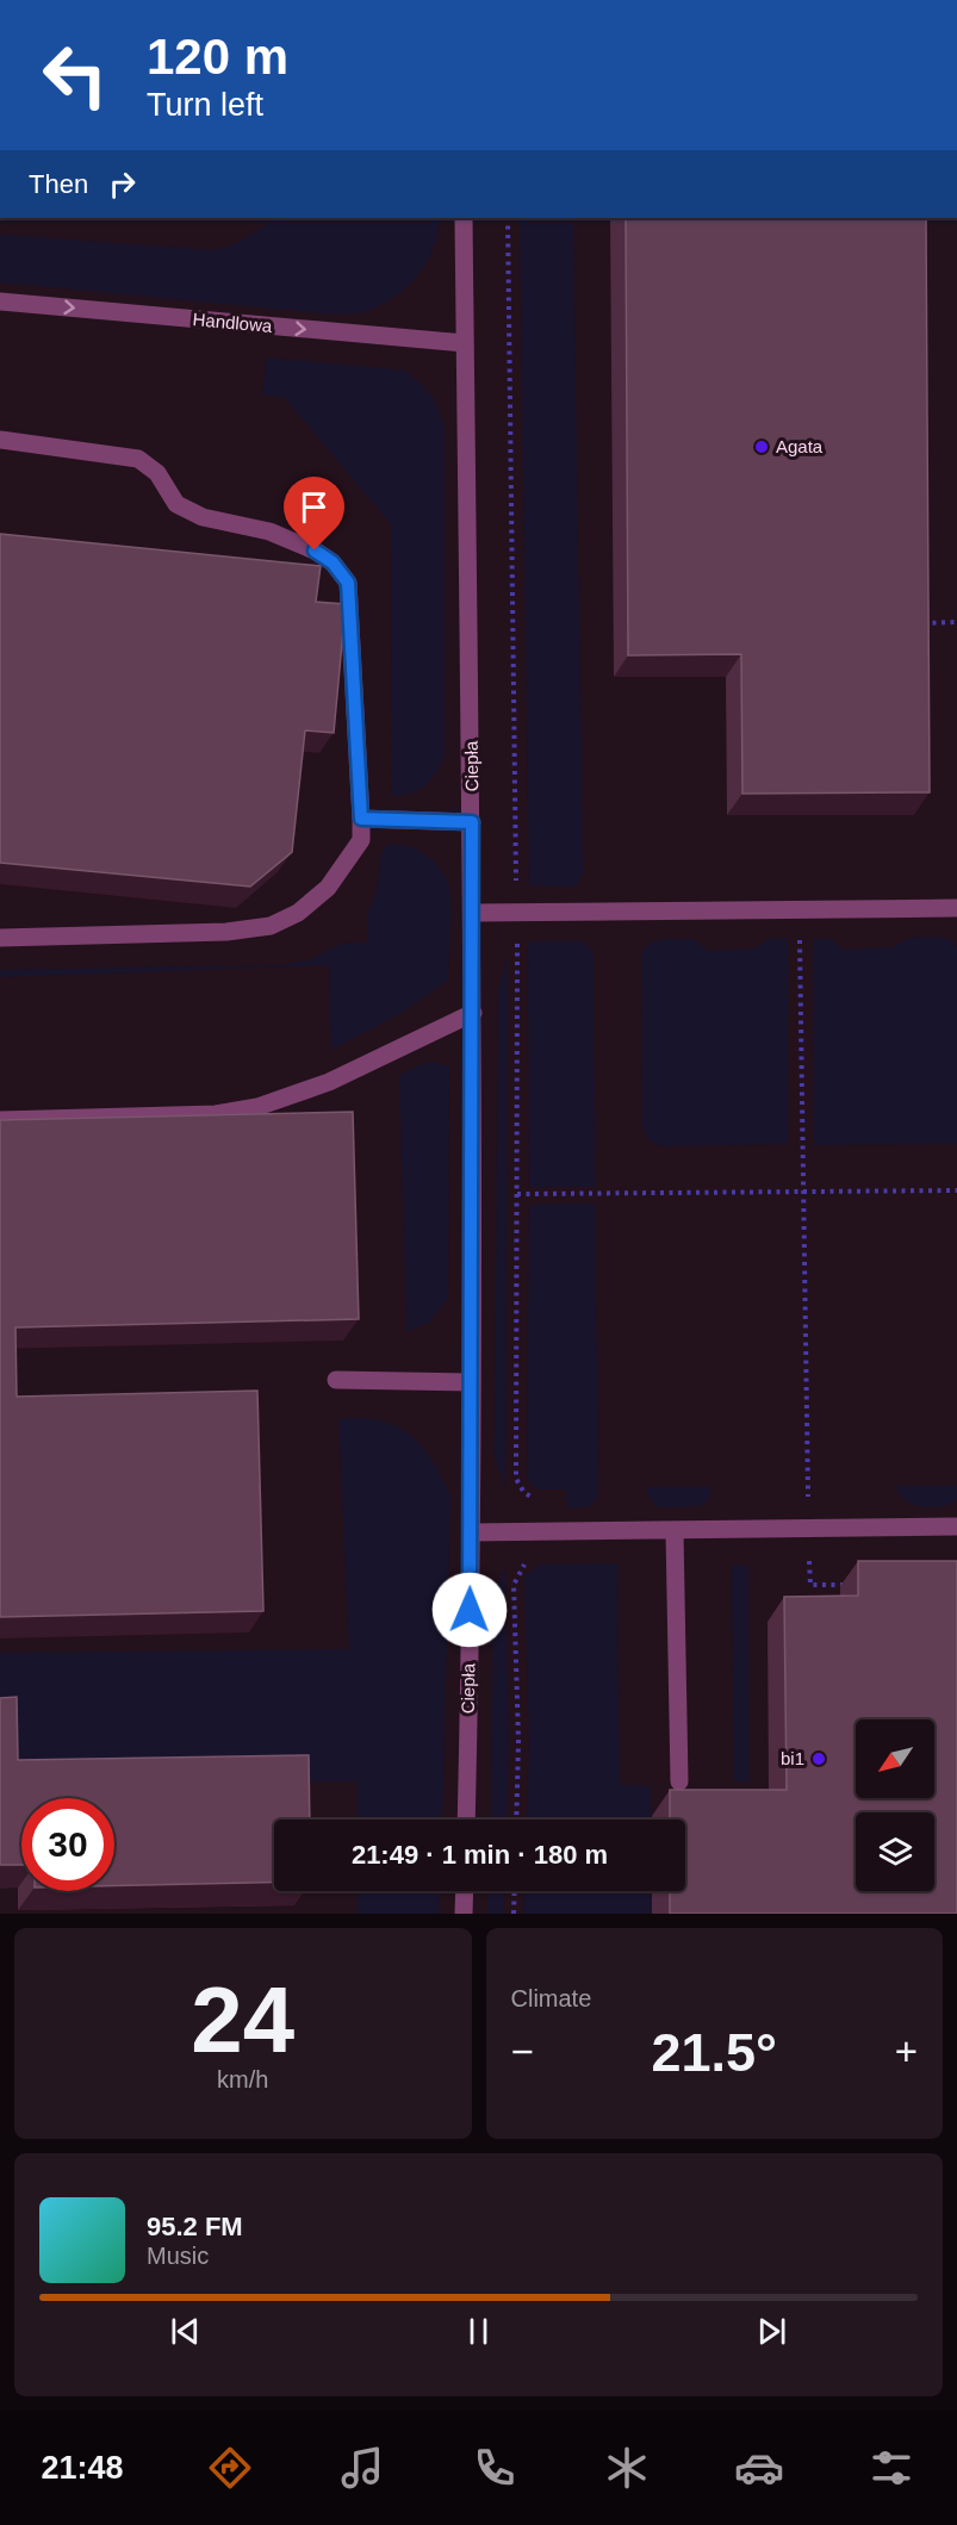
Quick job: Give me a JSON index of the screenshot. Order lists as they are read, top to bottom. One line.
{"streets":{"street":["Handlowa","Ciepła"]},"crossings":[["Handlowa","Ciepła"]],"one_way":["Handlowa"],"places":["Agata","bi1"],"north":"bottom left","page":{"turn":["120 m","Turn left"],"then":"Then","limit":"30","trip":"21:49 · 1 min · 180 m","tile":[["24","km/h"],"Climate"],"heat":["−","21.5°","+"],"song":["95.2 FM","Music"],"tabs":"21:48"}}
